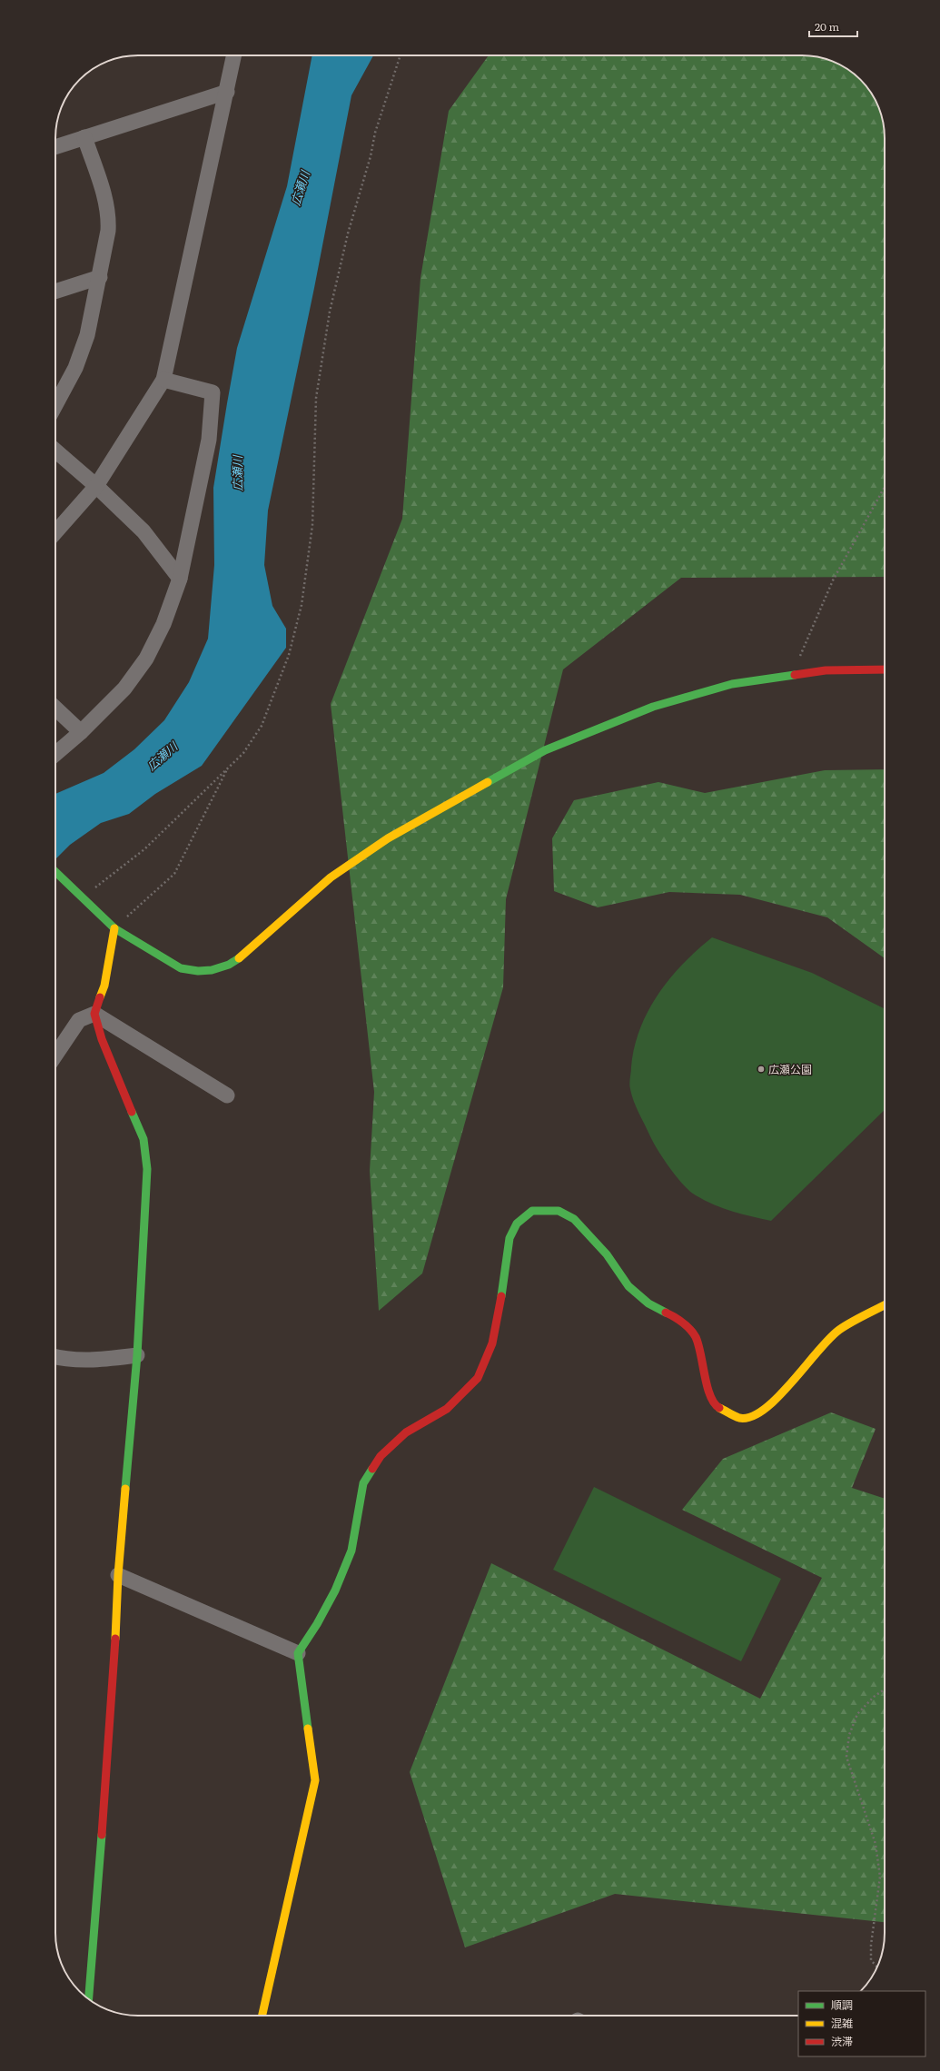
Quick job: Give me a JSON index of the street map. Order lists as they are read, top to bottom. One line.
{"water":["広瀬川"],"places":["広瀬公園"],"legend":["順調","混雑","渋滞"],"scale_bar":"20 m"}
